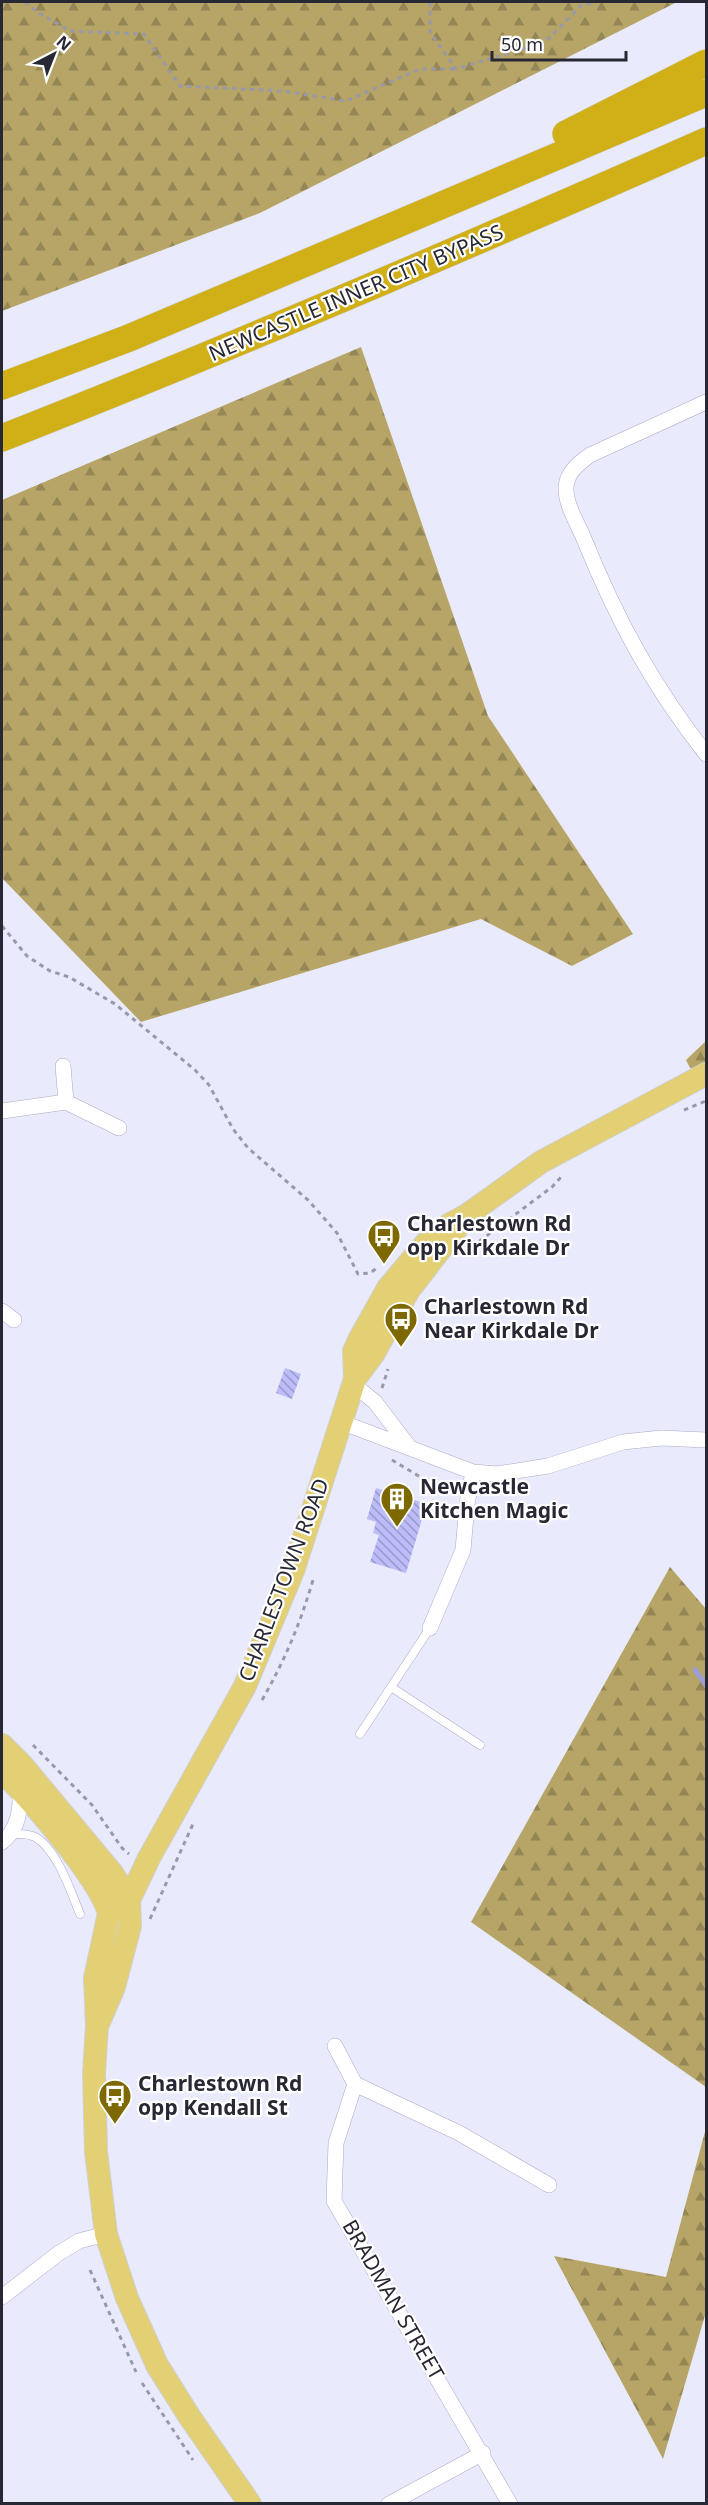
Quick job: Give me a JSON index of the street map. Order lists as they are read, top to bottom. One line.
{"streets":{"highway":["NEWCASTLE INNER CITY BYPASS"],"main road":["CHARLESTOWN ROAD"],"street":["BRADMAN STREET"]},"places":{"bus stop":["Charlestown Rd opp Kirkdale Dr","Charlestown Rd Near Kirkdale Dr","Charlestown Rd opp Kendall St"],"building":["Newcastle Kitchen Magic"]},"scale_bar":"50 m","north":"top right"}
